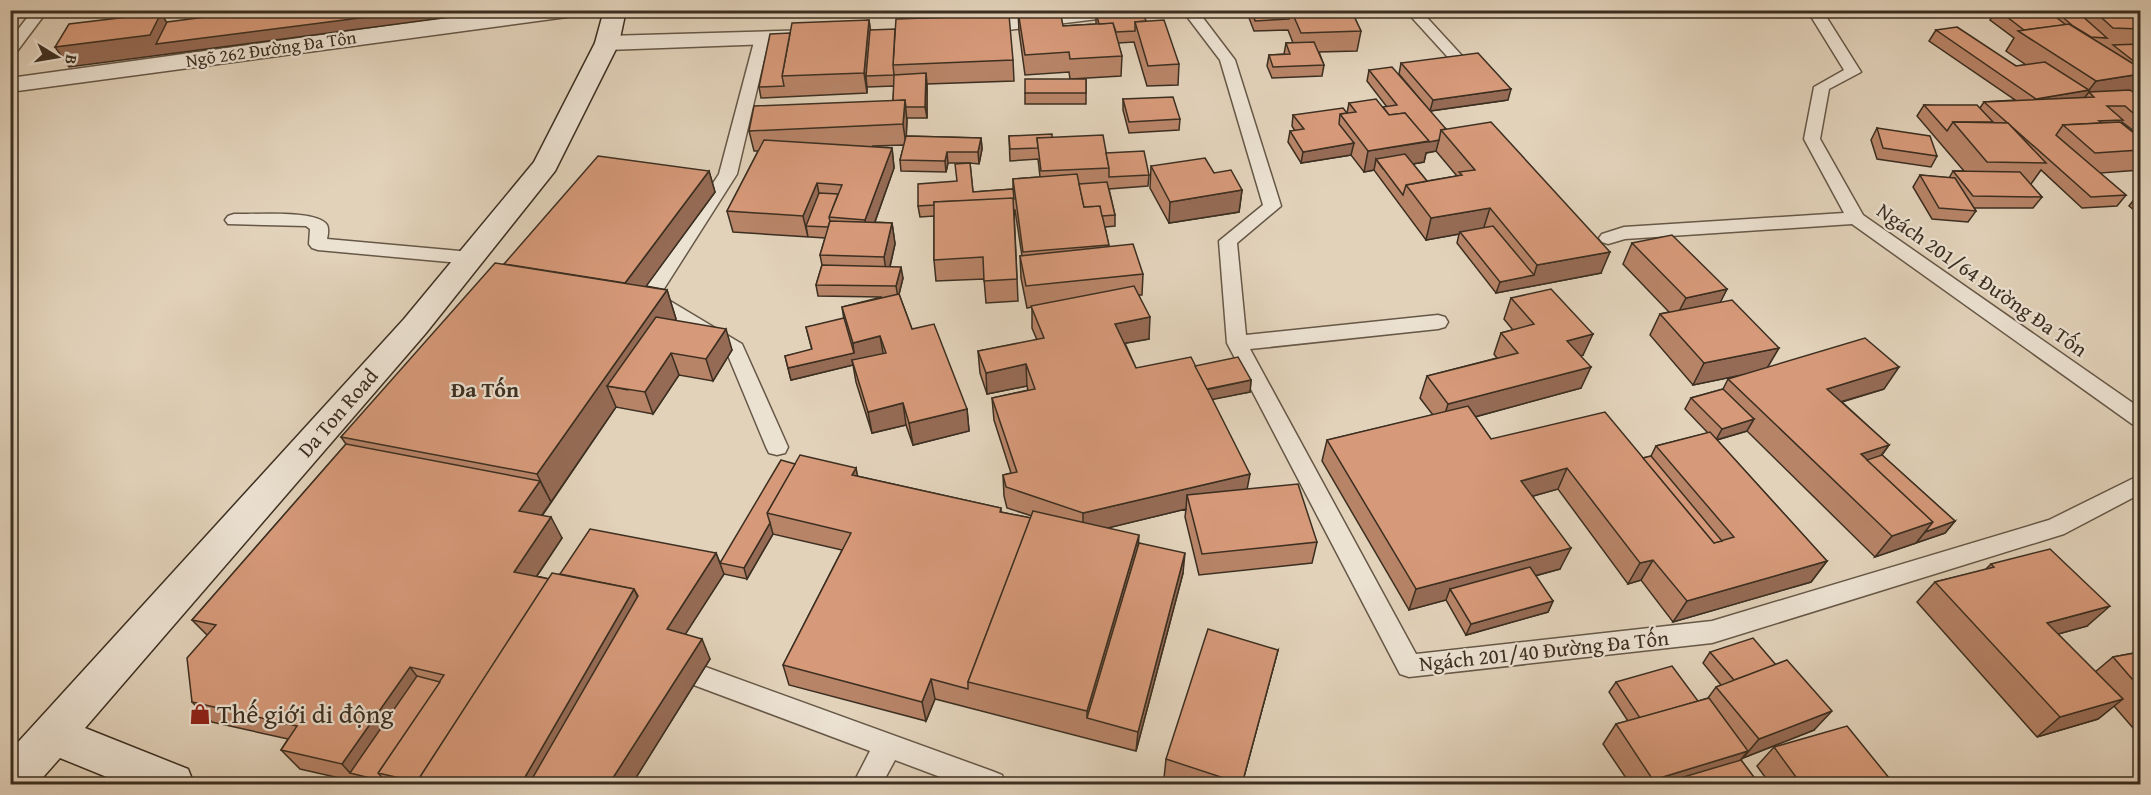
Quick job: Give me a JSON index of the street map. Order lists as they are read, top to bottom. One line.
{"streets":{"street":["Ngõ 262 Đường Đa Tôn","Da Ton Road"],"lane":["Ngách 201/64 Đường Đa Tốn","Ngách 201/40 Đường Đa Tốn"]},"districts":["Đa Tốn"],"places":{"shop":["Thế giới di động"]},"north":"right"}
